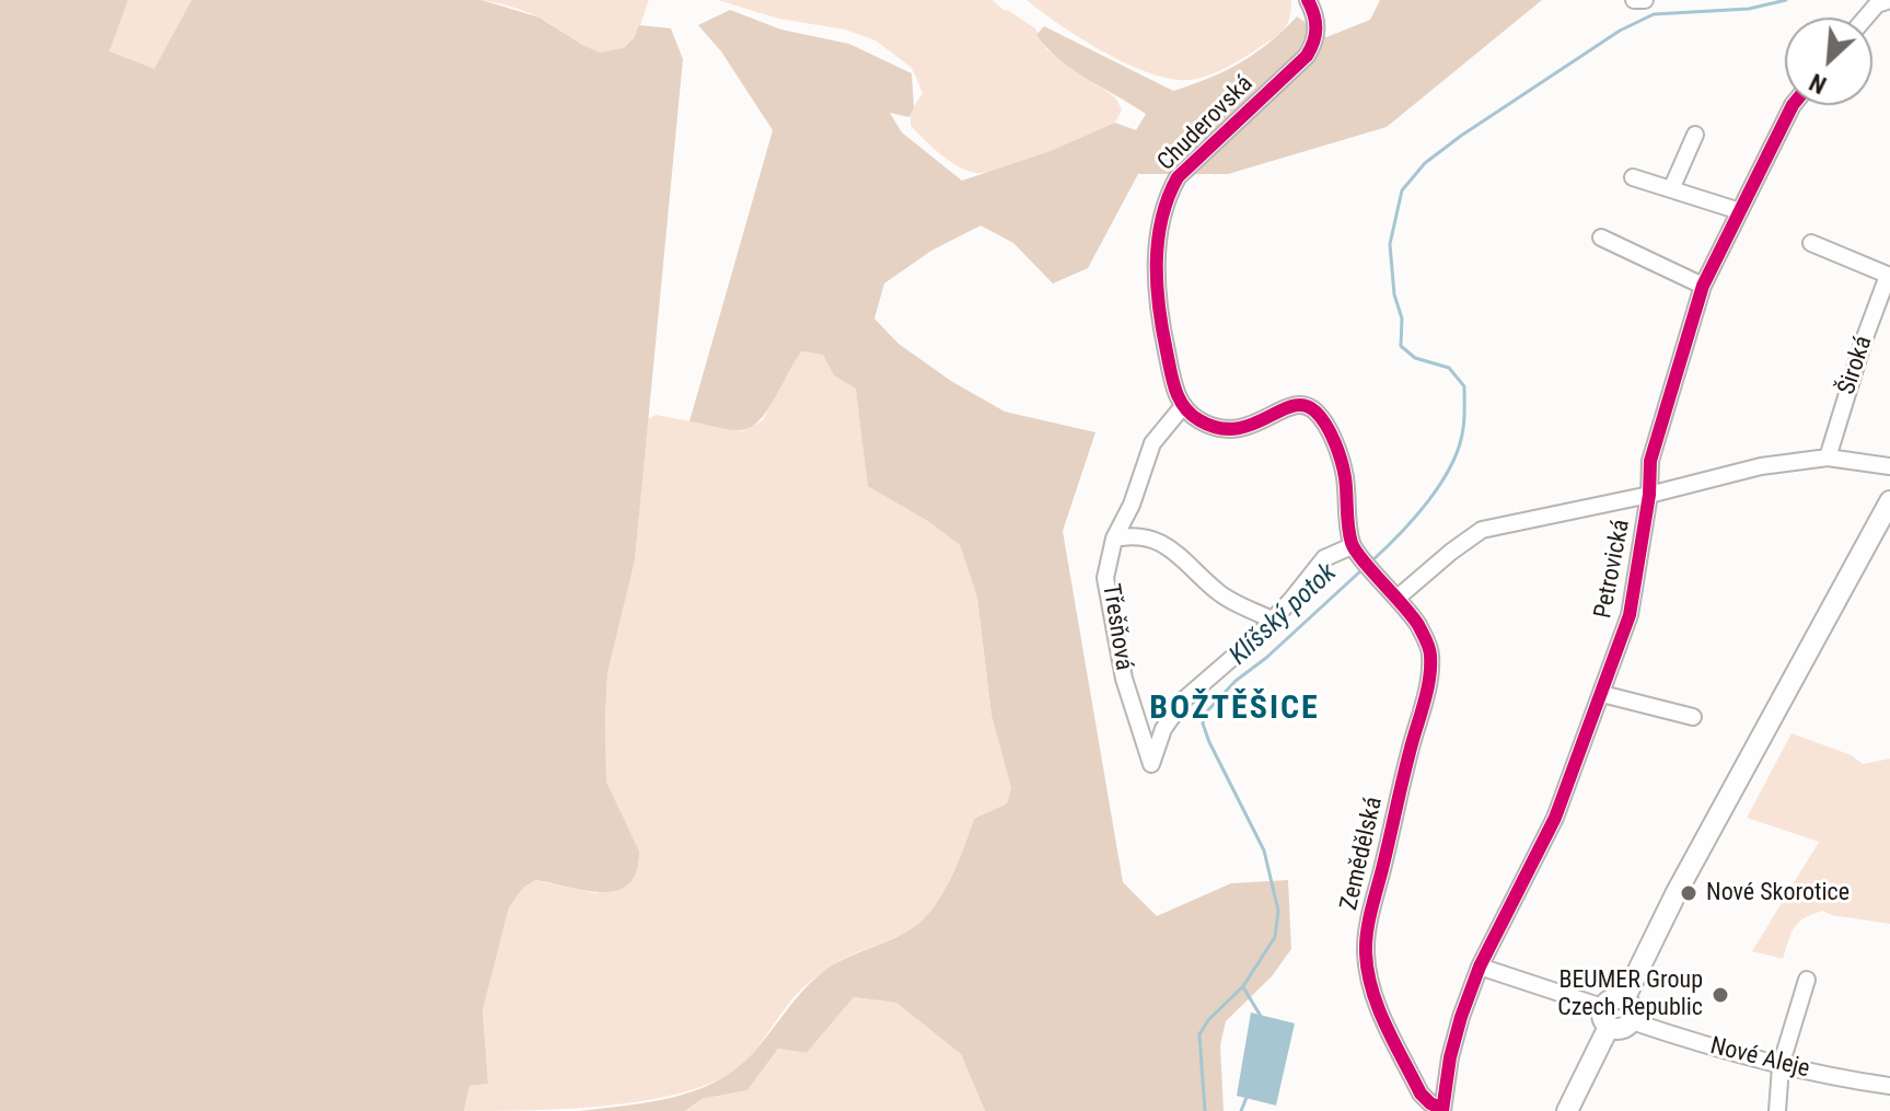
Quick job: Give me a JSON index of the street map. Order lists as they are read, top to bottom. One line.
{"streets":{"street":["Chuderovská","Široká","Petrovická","Třešňová","Zemědělská","Nové Aleje"]},"crossings":[["Chuderovská","Třešňová"],["Petrovická","Zemědělská"]],"districts":["BOŽTĚŠICE"],"water":["Klíšský potok"],"places":["Nové Skorotice","BEUMER Group Czech Republic"],"north":"bottom left"}
